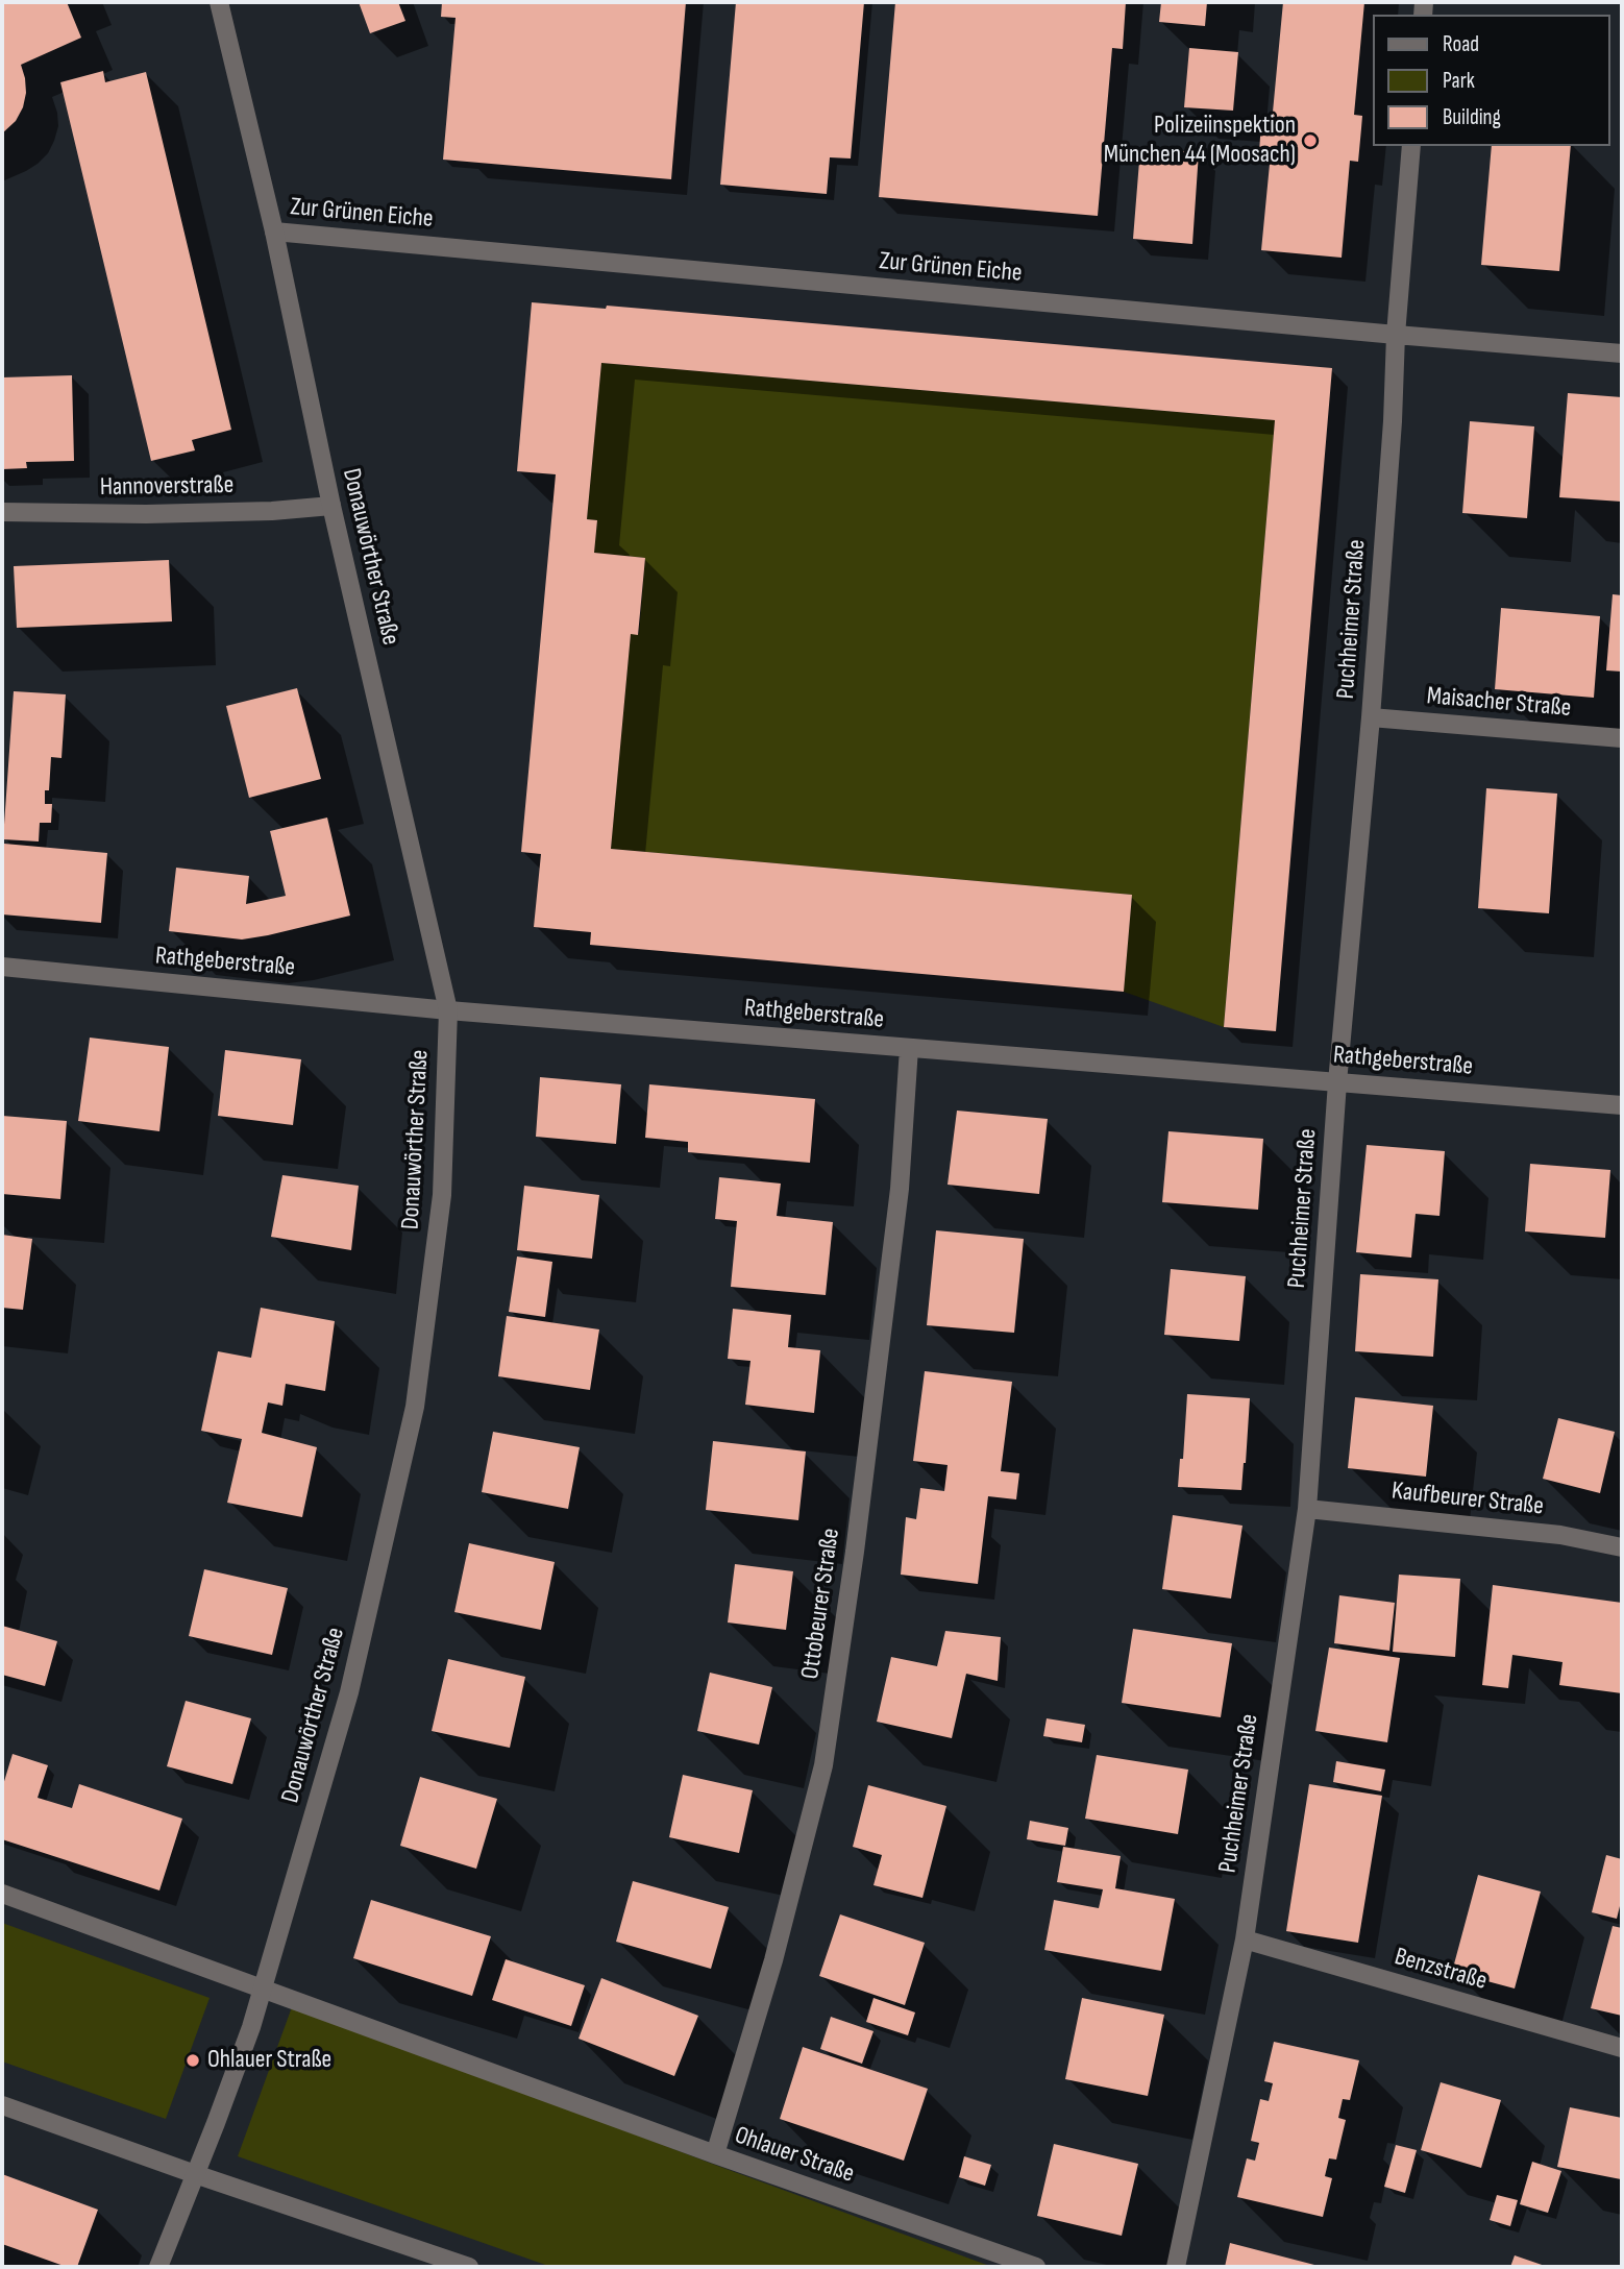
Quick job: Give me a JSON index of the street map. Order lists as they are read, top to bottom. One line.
{"streets":{"street":["Zur Grünen Eiche","Hannoverstraße","Donauwörther Straße","Puchheimer Straße","Maisacher Straße","Rathgeberstraße","Kaufbeurer Straße","Ottobeurer Straße","Benzstraße","Ohlauer Straße"]},"crossings":[["Zur Grünen Eiche","Donauwörther Straße"],["Zur Grünen Eiche","Puchheimer Straße"],["Hannoverstraße","Donauwörther Straße"],["Donauwörther Straße","Rathgeberstraße"],["Donauwörther Straße","Ohlauer Straße"],["Puchheimer Straße","Maisacher Straße"],["Puchheimer Straße","Rathgeberstraße"],["Puchheimer Straße","Kaufbeurer Straße"],["Puchheimer Straße","Benzstraße"],["Rathgeberstraße","Ottobeurer Straße"],["Ottobeurer Straße","Ohlauer Straße"]],"places":["Polizeiinspektion München 44 (Moosach)","Ohlauer Straße"],"legend":["Road","Park","Building"]}
